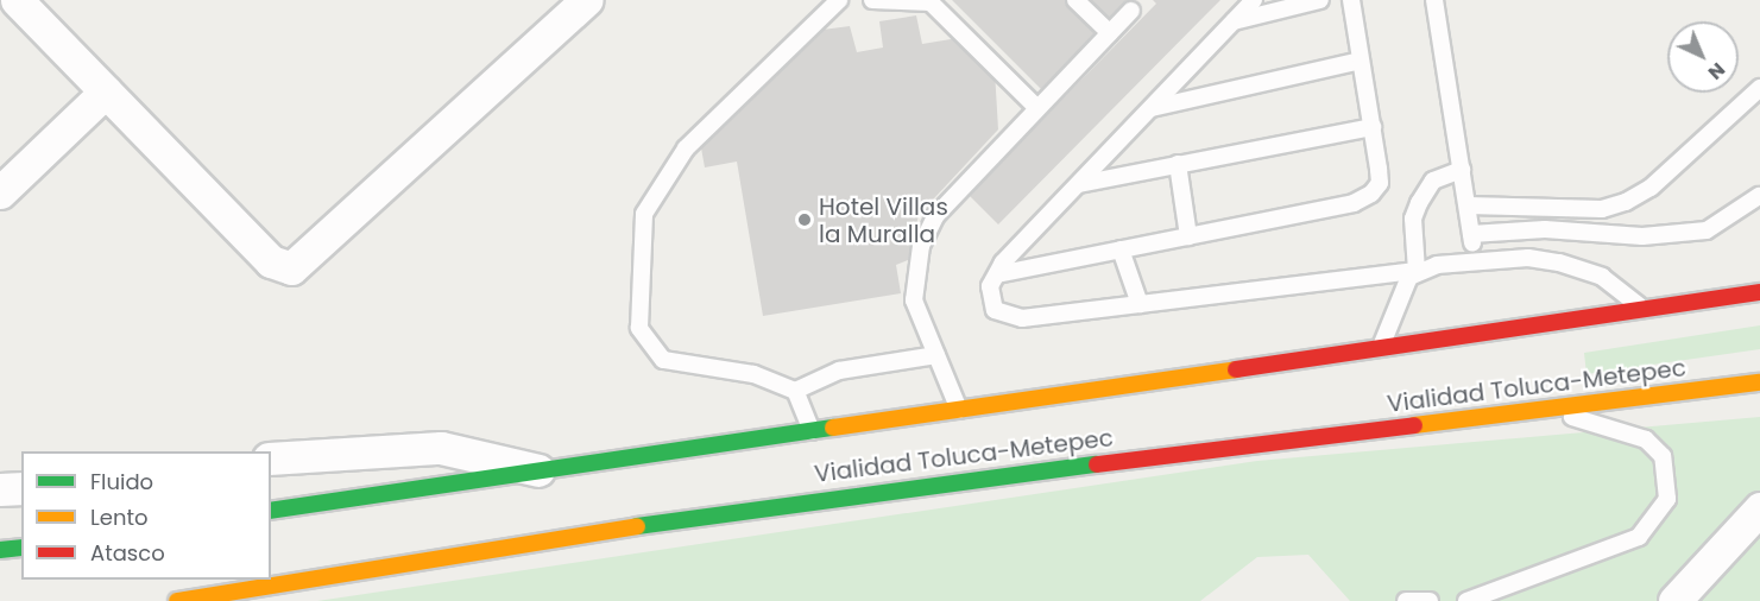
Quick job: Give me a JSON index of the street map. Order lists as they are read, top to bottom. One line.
{"streets":{"highway":["Vialidad Toluca-Metepec"]},"places":["Hotel Villas la Muralla"],"legend":["Fluido","Lento","Atasco"],"north":"bottom right"}
